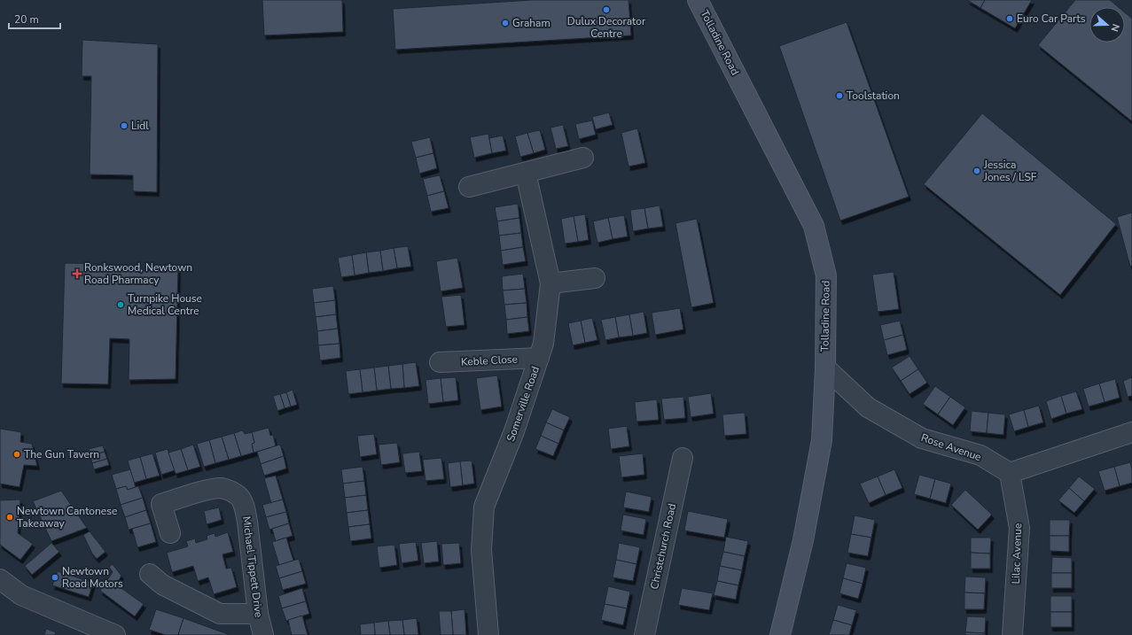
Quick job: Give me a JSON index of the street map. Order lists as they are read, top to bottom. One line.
{"streets":{"main road":["Tolladine Road"],"street":["Keble Close","Somerville Road","Rose Avenue","Christchurch Road","Lilac Avenue","Michael Tippett Drive"]},"crossings":[["Tolladine Road","Rose Avenue"],["Keble Close","Somerville Road"],["Rose Avenue","Lilac Avenue"]],"places":{"other":["Dulux Decorator Centre","Euro Car Parts","Graham","Toolstation","Lidl","Jessica Jones / LSF","Turnpike House Medical Centre","The Gun Tavern","Newtown Cantonese Takeaway","Newtown Road Motors"],"health":["Ronkswood, Newtown Road Pharmacy"]},"scale_bar":"20 m","north":"right"}
